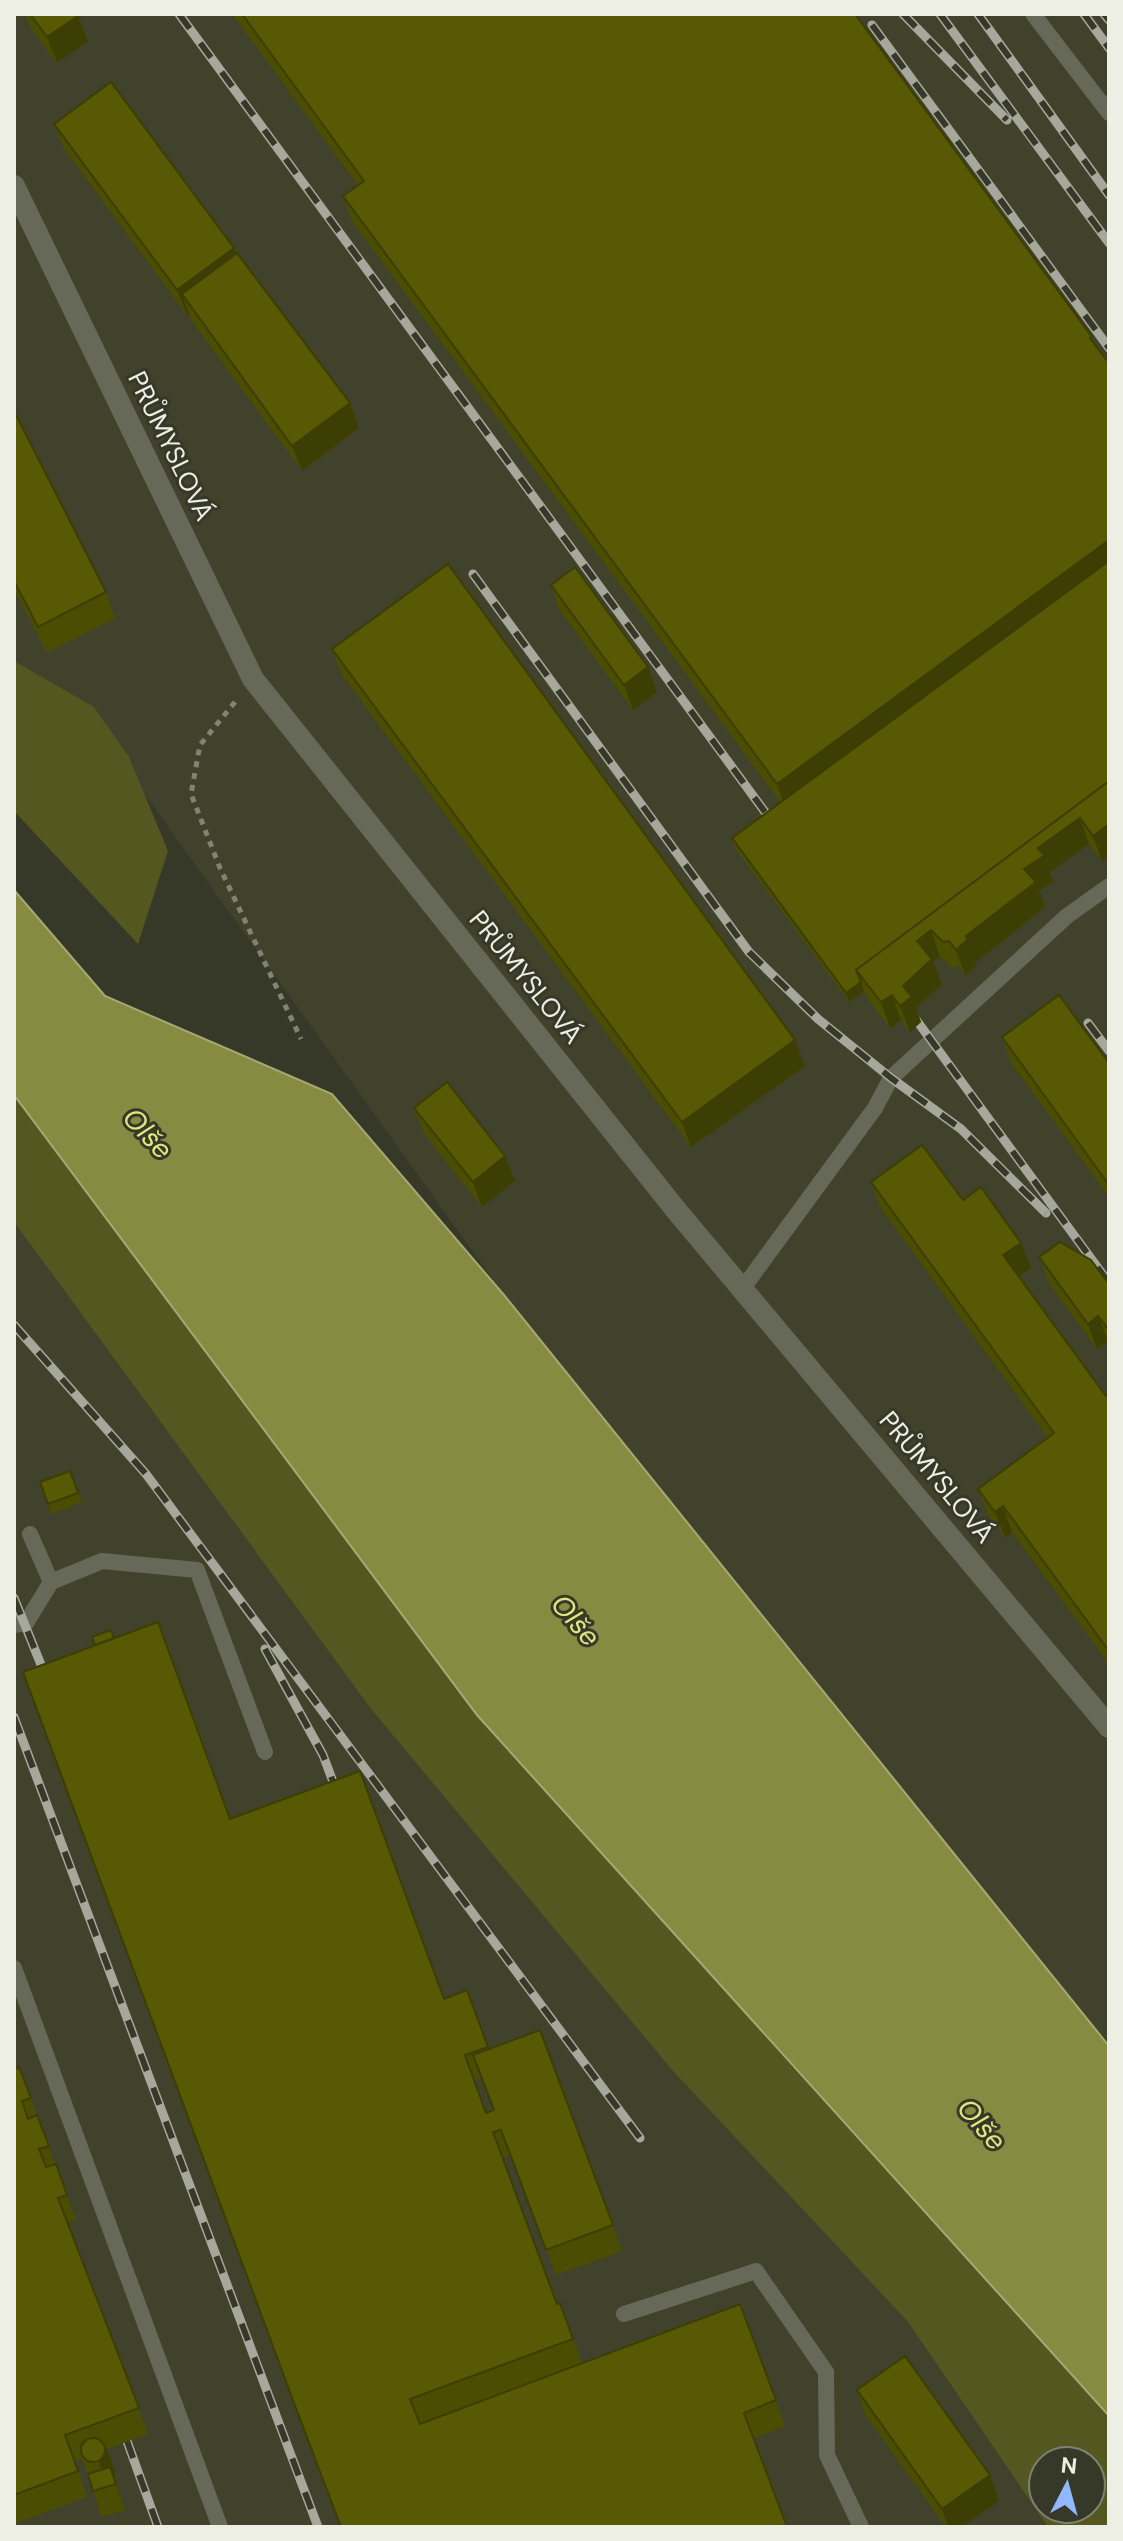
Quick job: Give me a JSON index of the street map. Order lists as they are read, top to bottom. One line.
{"streets":{"street":["PRŮMYSLOVÁ"]},"water":["Olše"],"north":"top"}
